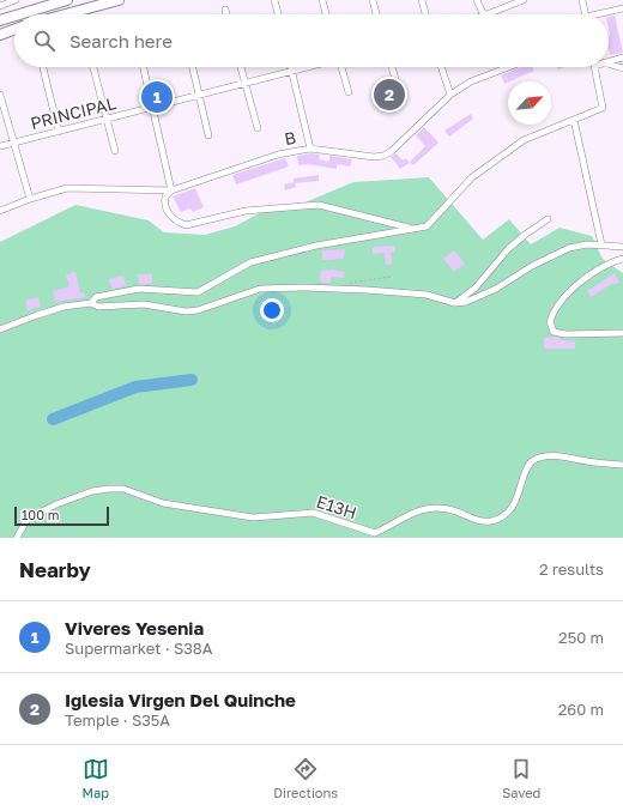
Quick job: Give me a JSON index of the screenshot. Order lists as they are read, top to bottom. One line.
{"streets":{"street":["PRINCIPAL","B","E13H"]},"scale_bar":"100 m","north":"top right","page":{"search":"Search here","pins":["2","1"],"scale":"100 m","heading":["Nearby","2 results"],"list":[{"mark":"1","name":"Viveres Yesenia","note":"Supermarket · S38A","value":"250 m"},{"mark":"2","name":"Iglesia Virgen Del Quinche","note":"Temple · S35A","value":"260 m"}],"nav":["Map","Directions","Saved"]}}
